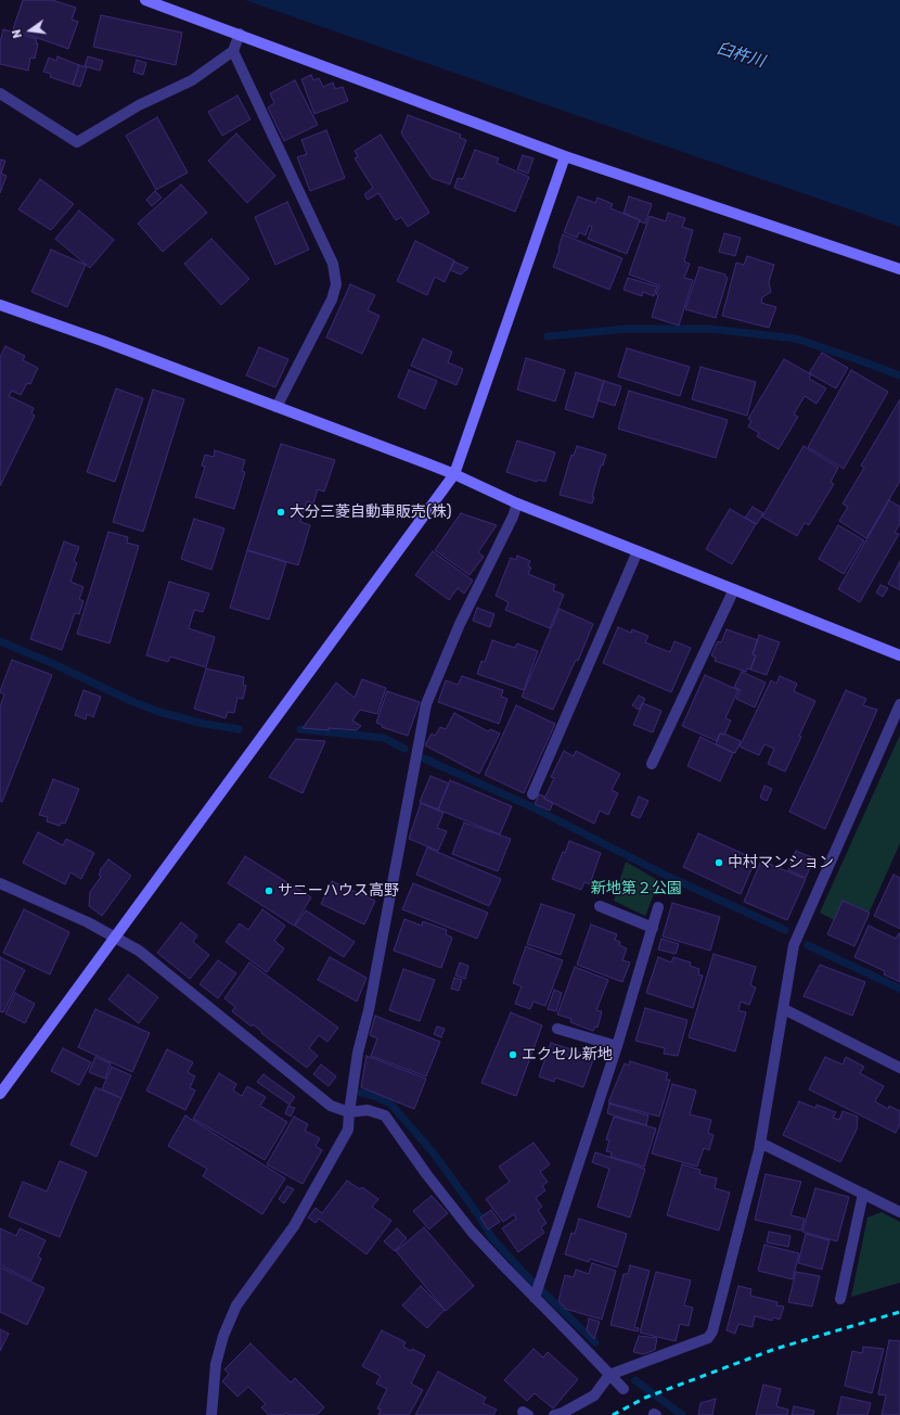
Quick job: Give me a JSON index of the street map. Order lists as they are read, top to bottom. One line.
{"water":["臼杵川"],"parks":["新地第２公園"],"places":["大分三菱自動車販売(株)","中村マンション","サニーハウス高野","エクセル新地"],"north":"left"}
